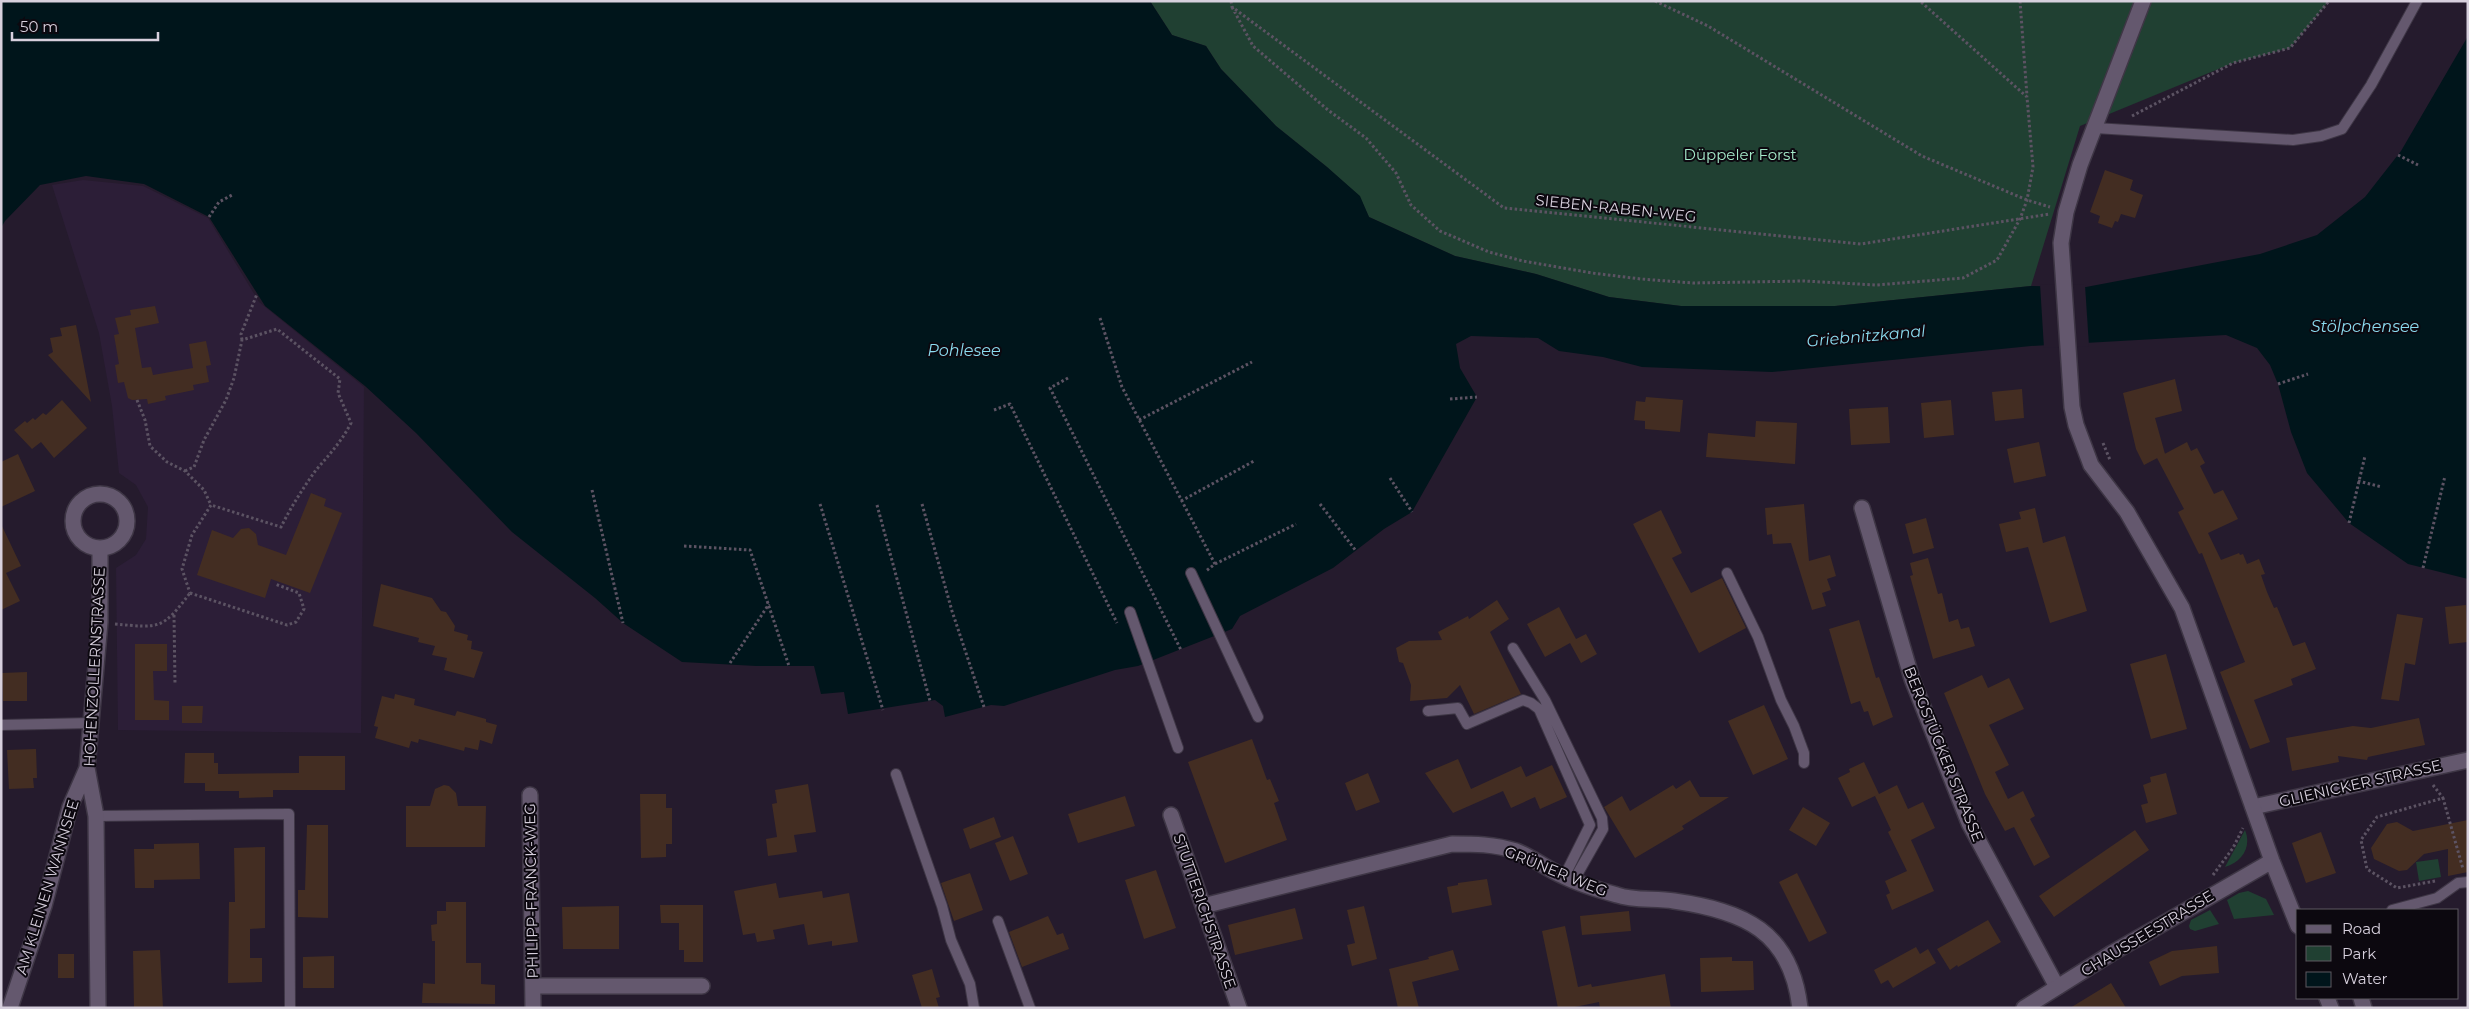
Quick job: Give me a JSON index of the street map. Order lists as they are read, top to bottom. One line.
{"streets":{"street":["HOHENZOLLERNSTRASSE","BERGSTÜCKER STRASSE","GLIENICKER STRASSE","GRÜNER WEG","AM KLEINEN WANNSEE","PHILIPP-FRANCK-WEG","STUTTERICHSTRASSE","CHAUSSEESTRASSE"],"path":["SIEBEN-RABEN-WEG"]},"crossings":[["HOHENZOLLERNSTRASSE","AM KLEINEN WANNSEE"],["BERGSTÜCKER STRASSE","CHAUSSEESTRASSE"],["GRÜNER WEG","STUTTERICHSTRASSE"]],"water":["Stölpchensee","Griebnitzkanal","Pohlesee"],"parks":["Düppeler Forst"],"legend":["Road","Park","Water"],"scale_bar":"50 m"}
